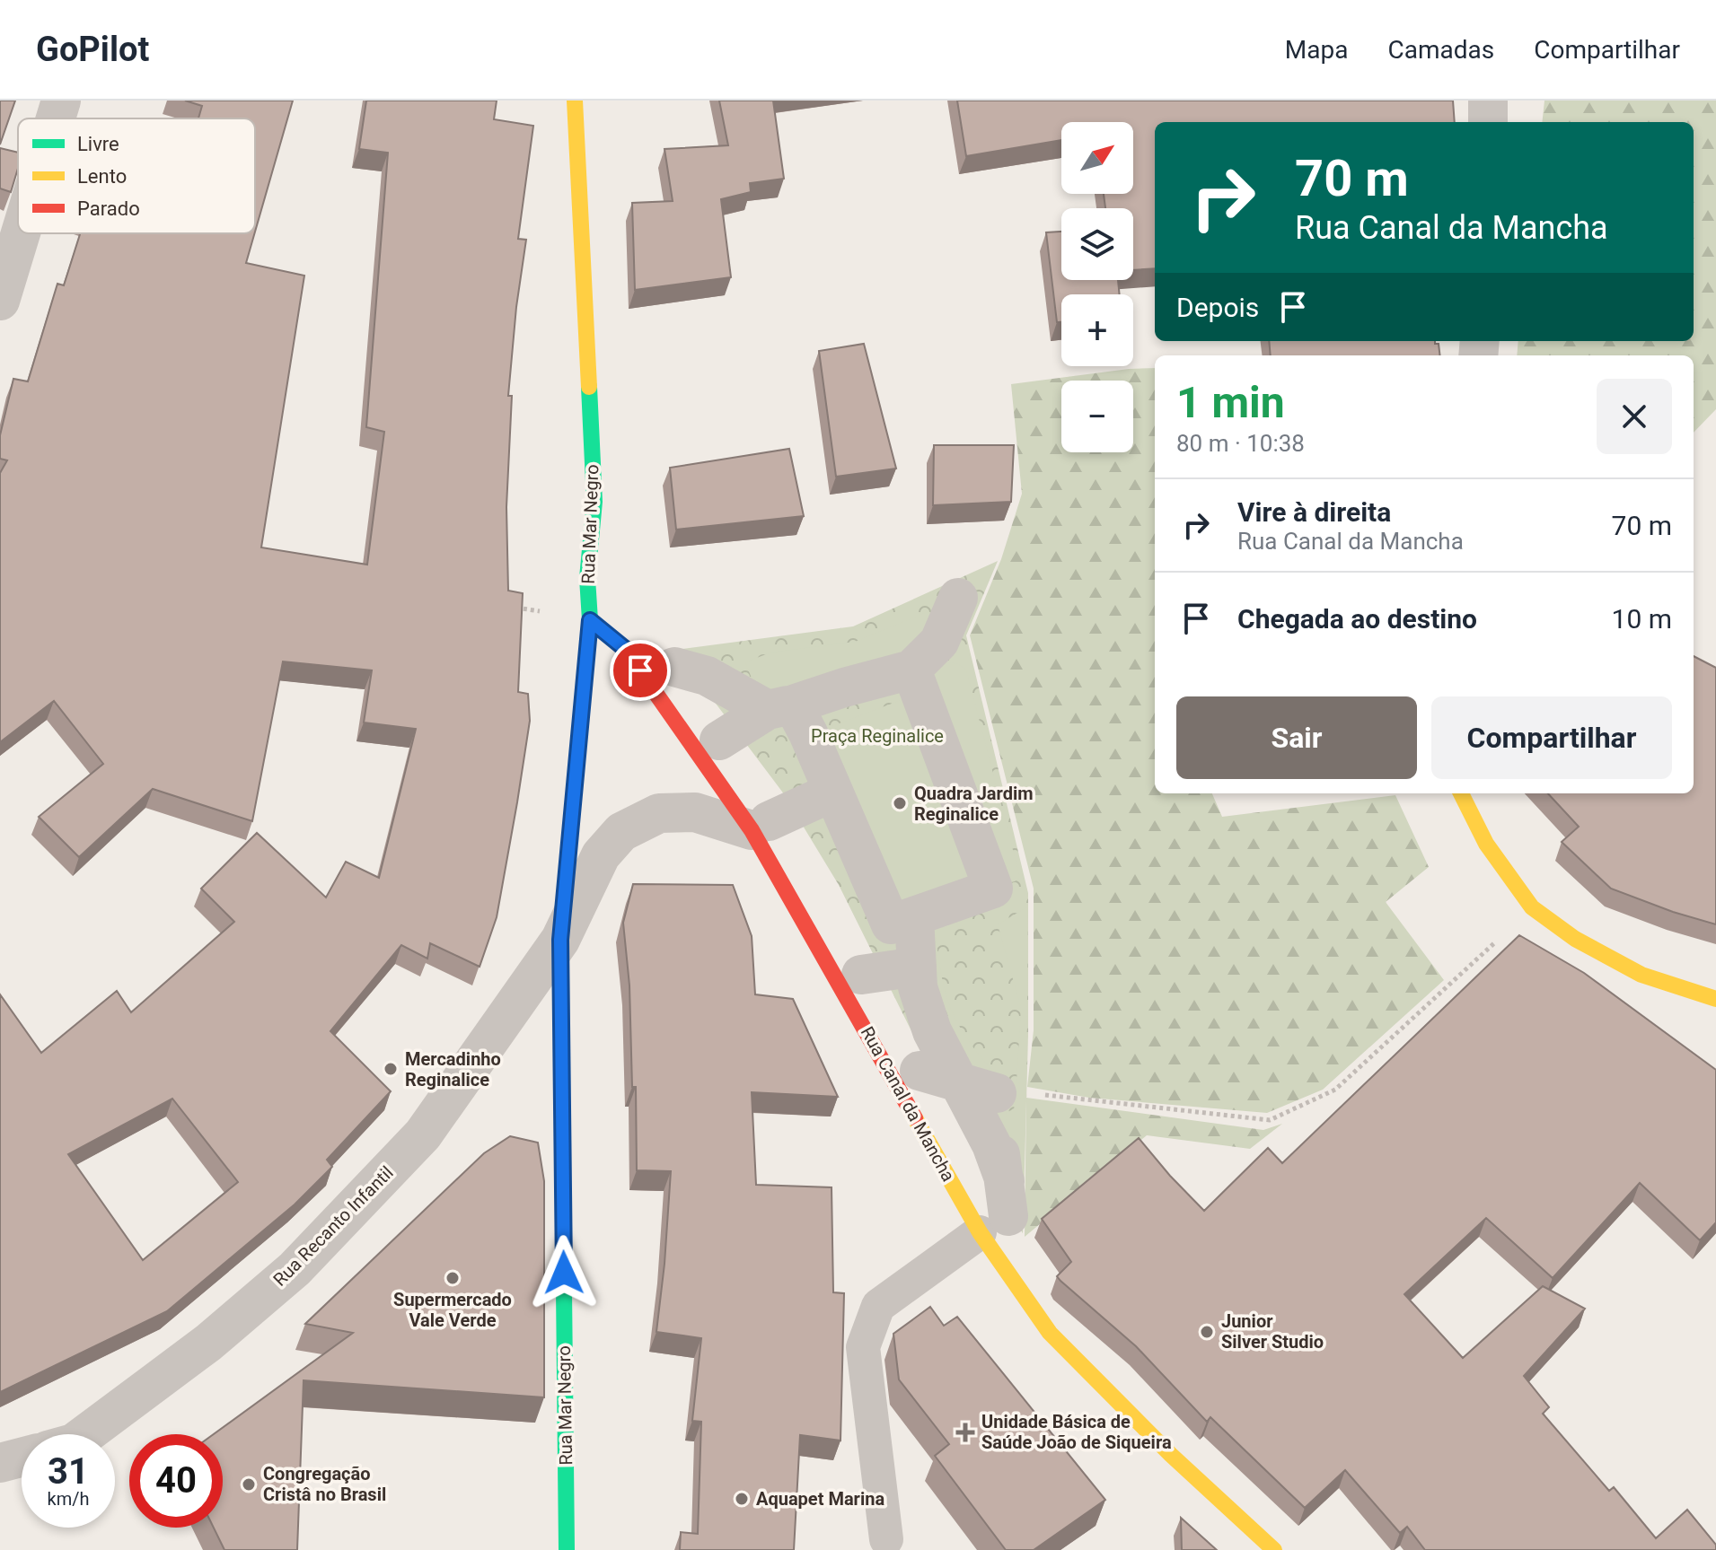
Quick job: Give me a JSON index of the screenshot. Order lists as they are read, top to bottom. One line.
{"streets":{"street":["Rua Mar Negro","Rua Canal da Mancha","Rua Recanto Infantil"]},"crossings":[["Rua Mar Negro","Rua Canal da Mancha"],["Rua Mar Negro","Rua Recanto Infantil"],["Rua Canal da Mancha","Rua Recanto Infantil"]],"parks":["Praça Reginalice"],"places":{"other":["Quadra Jardim Reginalice","Mercadinho Reginalice","Supermercado Vale Verde","Junior Silver Studio","Congregação Cristâ no Brasil","Aquapet Marina"],"health":["Unidade Básica de Saúde João de Siqueira"]},"legend":["Livre","Lento","Parado"],"north":"top right","page":{"header":"GoPilot","nav":["Mapa","Camadas","Compartilhar"],"map_buttons":["+","−"],"turn":["70 m","Rua Canal da Mancha"],"then":"Depois","heading":["1 min","80 m · 10:38"],"list":[{"name":"Vire à direita","note":"Rua Canal da Mancha","value":"70 m"},{"name":"Chegada ao destino","value":"10 m"}],"buttons":["Sair","Compartilhar"],"speed":"31 km/h","limit":"40"}}
